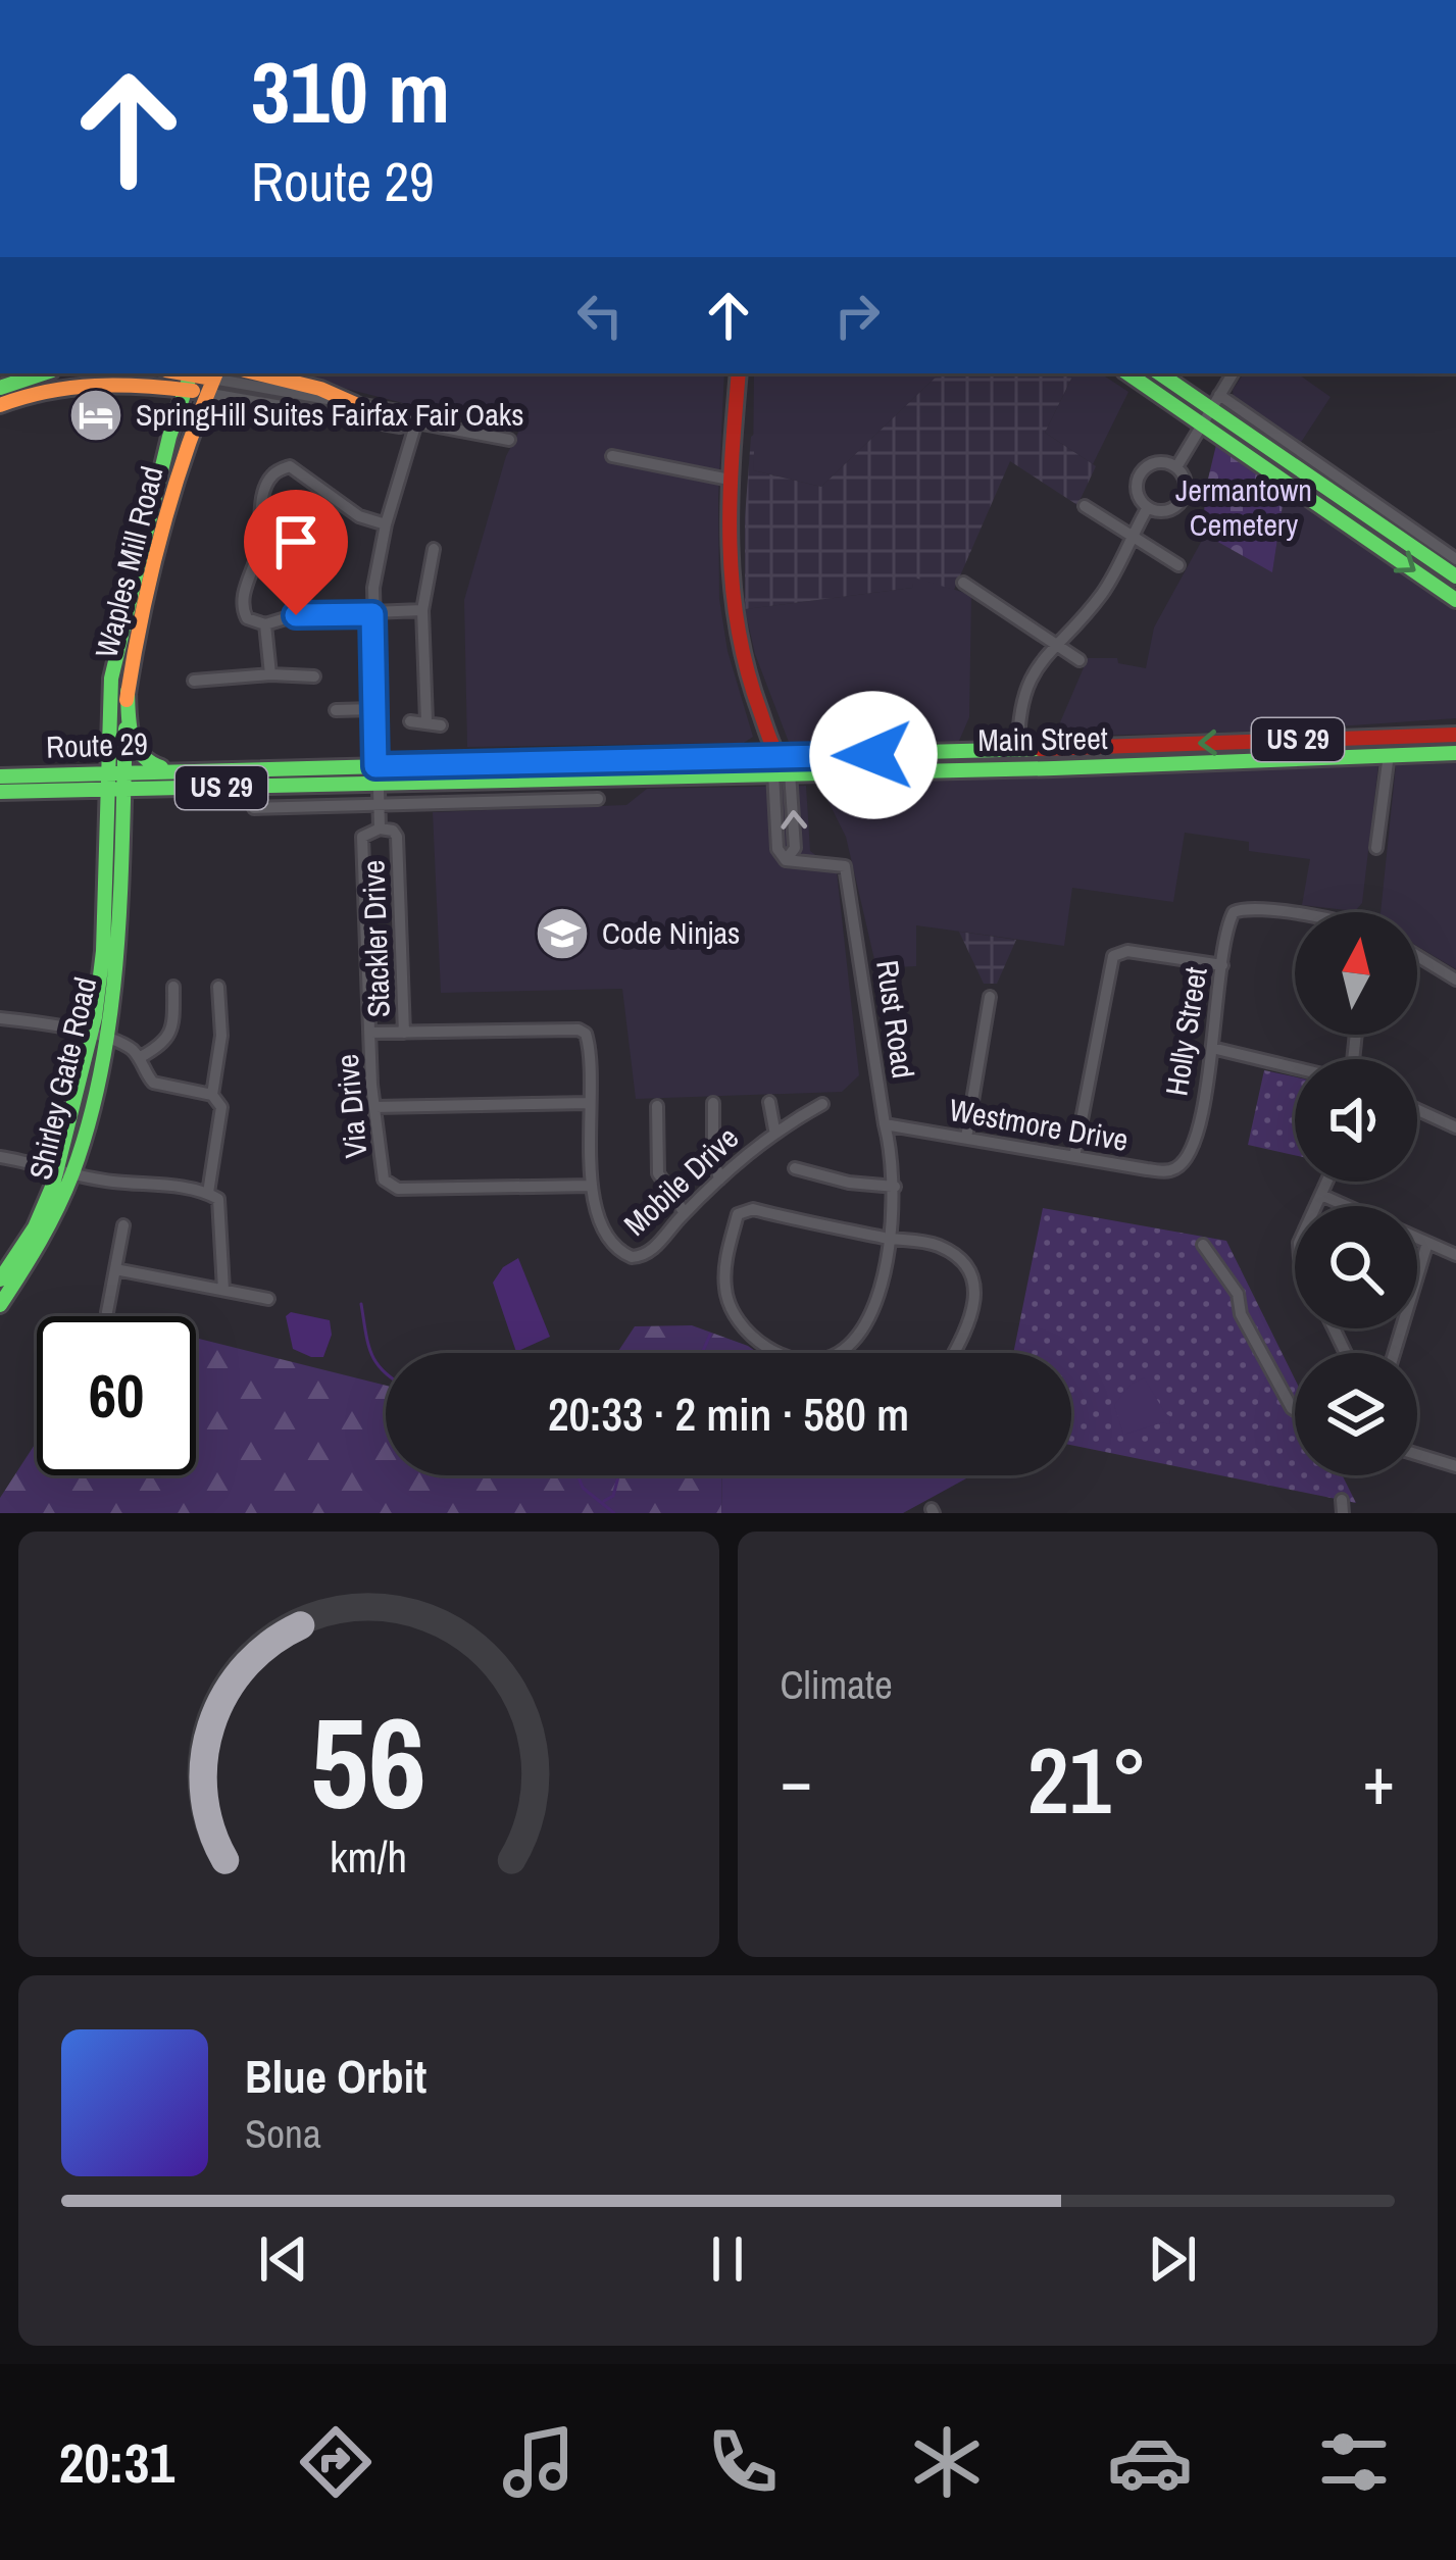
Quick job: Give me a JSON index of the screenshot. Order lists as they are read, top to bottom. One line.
{"streets":{"main road":["Waples Mill Road","Main Street","US 29","Route 29","Shirley Gate Road"],"street":["Stackler Drive","Rust Road","Holly Street","Via Drive","Westmore Drive","Mobile Drive"]},"crossings":[["Waples Mill Road","Route 29"],["Waples Mill Road","Shirley Gate Road"],["Main Street","Route 29"],["Main Street","Rust Road"],["Route 29","Stackler Drive"],["Route 29","Shirley Gate Road"],["Stackler Drive","Via Drive"],["Stackler Drive","Mobile Drive"],["Rust Road","Westmore Drive"],["Holly Street","Westmore Drive"],["Via Drive","Mobile Drive"]],"parks":["Jermantown Cemetery"],"places":{"hotel":["SpringHill Suites Fairfax Fair Oaks"],"school or university":["Code Ninjas"]},"north":"top","page":{"turn":["310 m","Route 29"],"limit":"60","trip":"20:33 · 2 min · 580 m","tile":"Climate","heat":["−","21°","+"],"song":["Blue Orbit","Sona"],"tabs":"20:31","gauge":["56","km/h"]}}
